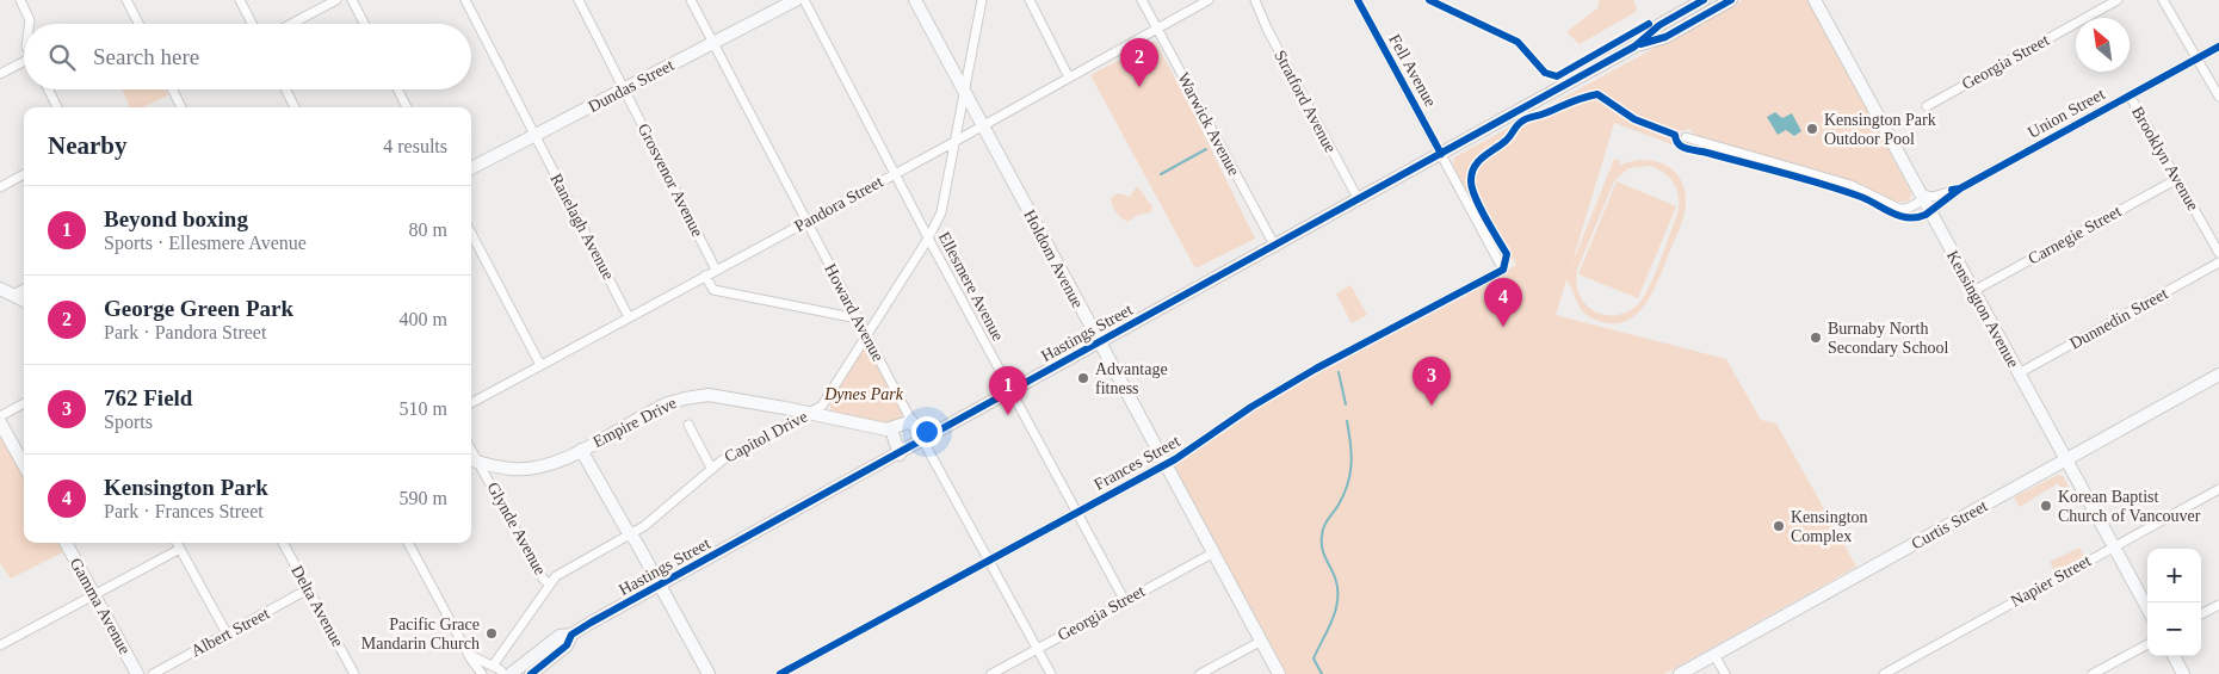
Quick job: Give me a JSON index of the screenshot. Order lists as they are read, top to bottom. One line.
{"streets":{"main road":["Hastings Street"],"street":["Georgia Street","Fell Avenue","Dundas Street","Stratford Avenue","Union Street","Warwick Avenue","Brooklyn Avenue","Grosvenor Avenue","Pandora Street","Ranelagh Avenue","Carnegie Street","Holdom Avenue","Ellesmere Avenue","Kensington Avenue","Howard Avenue","Dunnedin Street","Empire Drive","Capitol Drive","Frances Street","Curtis Street","Glynde Avenue","Napier Street","Gamma Avenue","Delta Avenue","Albert Street"]},"crossings":[["Georgia Street","Holdom Avenue"],["Georgia Street","Ellesmere Avenue"],["Georgia Street","Howard Avenue"],["Fell Avenue","Hastings Street"],["Fell Avenue","Frances Street"],["Dundas Street","Grosvenor Avenue"],["Dundas Street","Ranelagh Avenue"],["Dundas Street","Howard Avenue"],["Stratford Avenue","Hastings Street"],["Union Street","Brooklyn Avenue"],["Union Street","Kensington Avenue"],["Warwick Avenue","Pandora Street"],["Warwick Avenue","Hastings Street"],["Brooklyn Avenue","Carnegie Street"],["Grosvenor Avenue","Pandora Street"],["Pandora Street","Ranelagh Avenue"],["Pandora Street","Holdom Avenue"],["Pandora Street","Ellesmere Avenue"],["Pandora Street","Howard Avenue"],["Pandora Street","Capitol Drive"],["Carnegie Street","Kensington Avenue"],["Holdom Avenue","Hastings Street"],["Holdom Avenue","Capitol Drive"],["Holdom Avenue","Frances Street"],["Ellesmere Avenue","Hastings Street"],["Ellesmere Avenue","Capitol Drive"],["Ellesmere Avenue","Frances Street"],["Kensington Avenue","Dunnedin Street"],["Kensington Avenue","Curtis Street"],["Kensington Avenue","Napier Street"],["Howard Avenue","Hastings Street"],["Howard Avenue","Capitol Drive"],["Howard Avenue","Frances Street"],["Empire Drive","Capitol Drive"],["Empire Drive","Glynde Avenue"],["Capitol Drive","Glynde Avenue"],["Delta Avenue","Albert Street"]],"parks":["Dynes Park"],"places":["Kensington Park Outdoor Pool","Burnaby North Secondary School","Advantage fitness","Korean Baptist Church of Vancouver","Kensington Complex","Pacific Grace Mandarin Church"],"north":"top left","page":{"search":"Search here","pins":["2","4","3","1"],"heading":["Nearby","4 results"],"list":[{"mark":"1","name":"Beyond boxing","note":"Sports · Ellesmere Avenue","value":"80 m"},{"mark":"2","name":"George Green Park","note":"Park · Pandora Street","value":"400 m"},{"mark":"3","name":"762 Field","note":"Sports","value":"510 m"},{"mark":"4","name":"Kensington Park","note":"Park · Frances Street","value":"590 m"}],"map_buttons":["+","−"]}}
